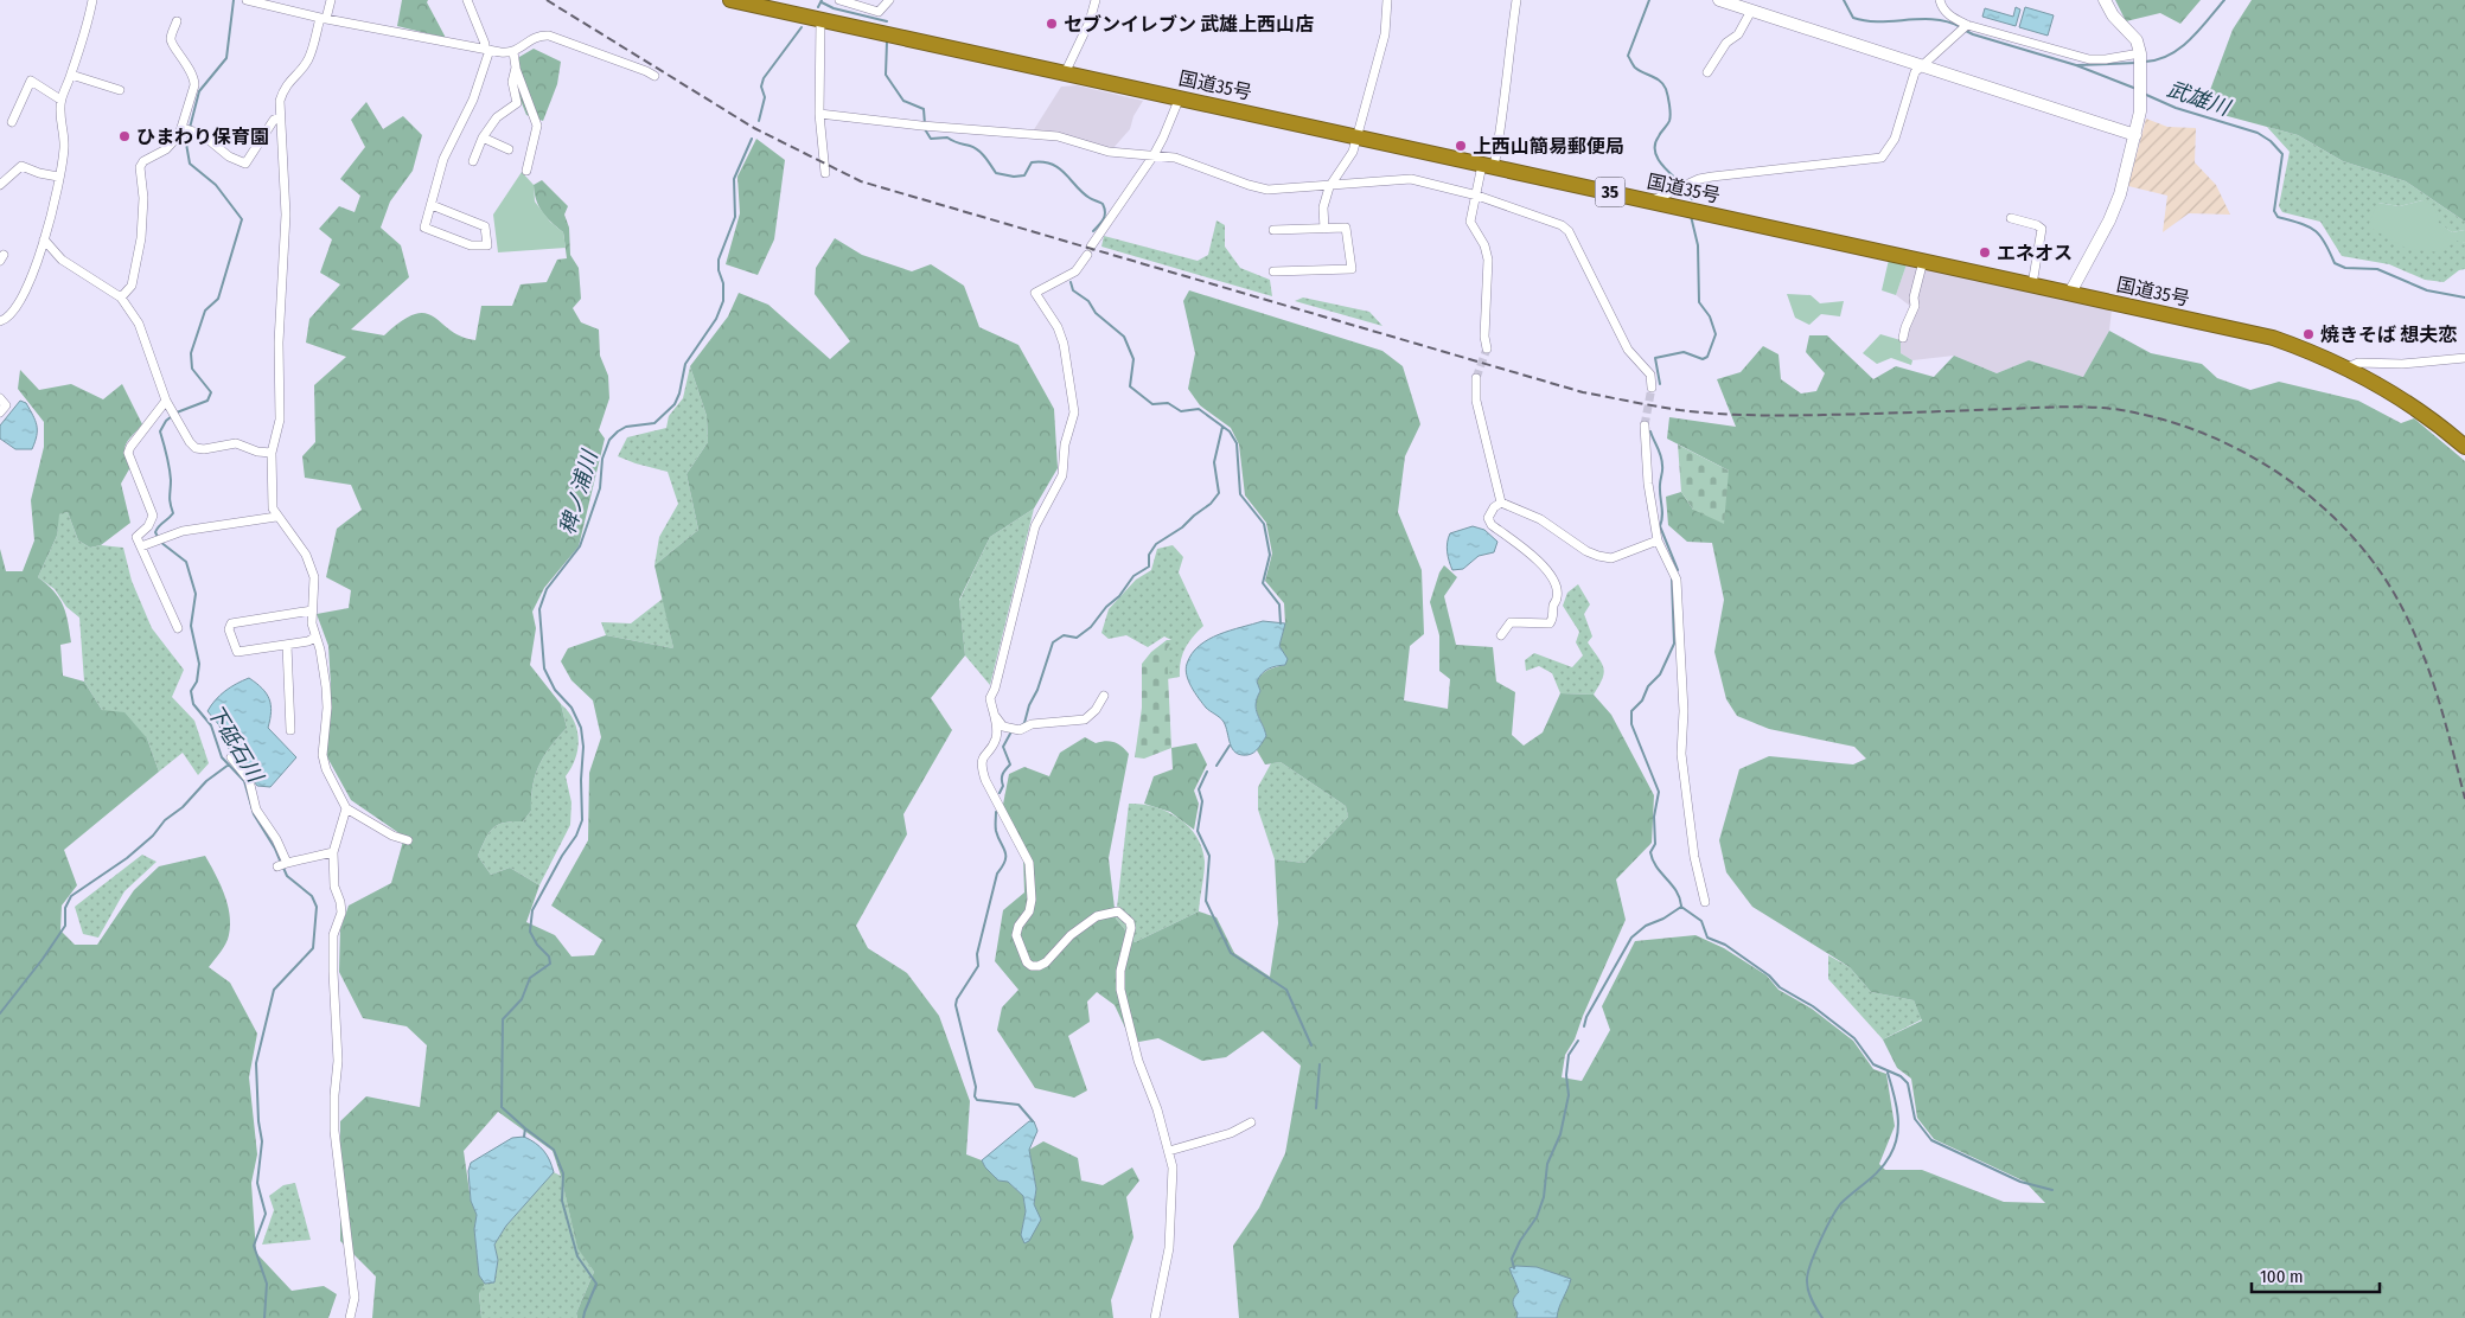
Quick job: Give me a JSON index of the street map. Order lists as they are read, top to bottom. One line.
{"streets":{"highway":["国道35号","35"]},"water":["武雄川","稗ノ浦川","下砥石川"],"places":["セブンイレブン 武雄上西山店","ひまわり保育園","上西山簡易郵便局","エネオス","焼きそば 想夫恋"],"scale_bar":"100 m"}
